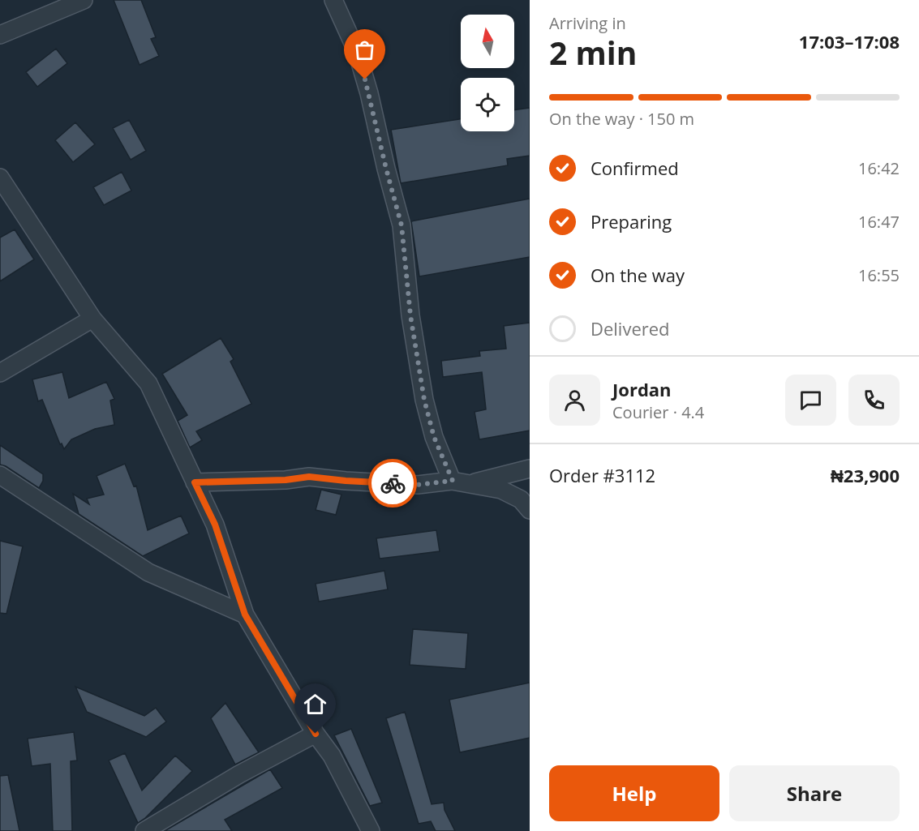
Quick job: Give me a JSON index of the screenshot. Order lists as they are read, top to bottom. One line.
{"north":"top","page":{"heading":["2 min","Arriving in","17:03–17:08"],"panel":["Jordan","Courier · 4.4","Order #3112","₦23,900"],"bar":"On the way · 150 m","list":[["Confirmed","16:42"],["Preparing","16:47"],["On the way","16:55"],"Delivered"],"buttons":["Help","Share"]}}
